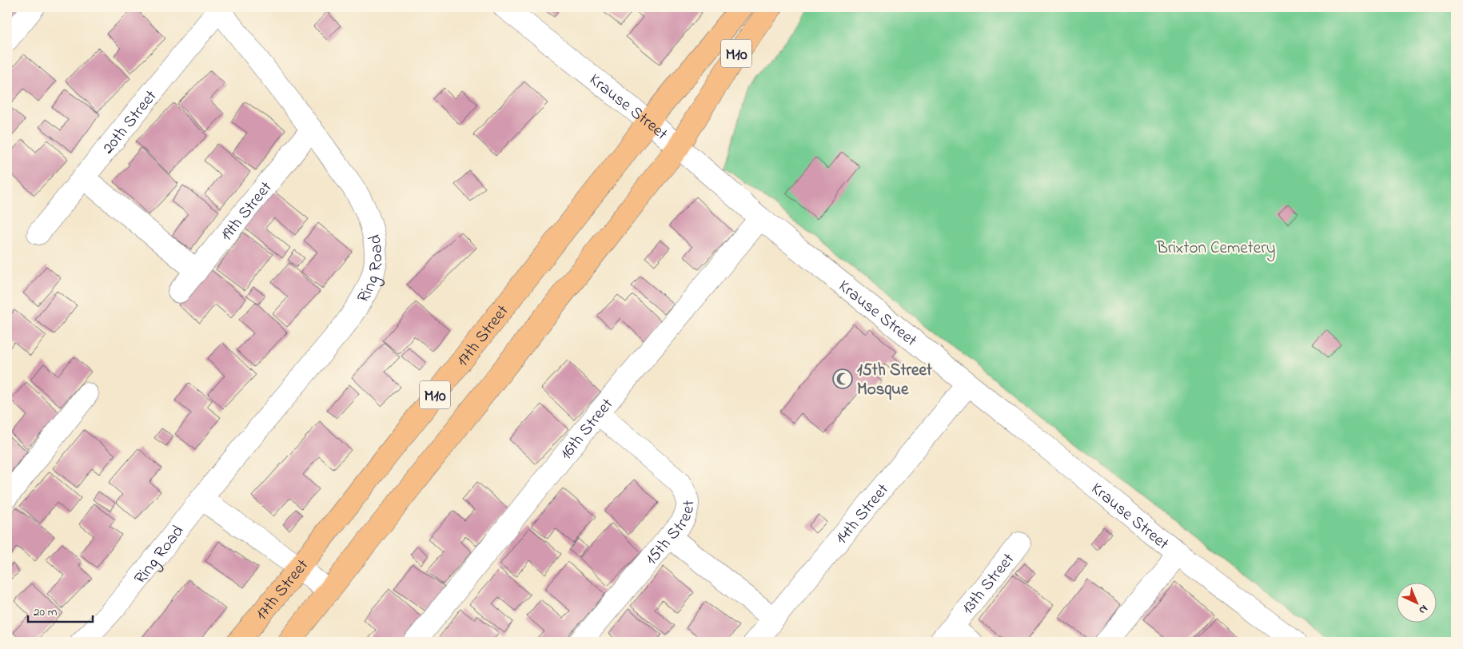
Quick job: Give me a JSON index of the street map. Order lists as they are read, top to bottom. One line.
{"streets":{"main road":["M10","17th Street"],"street":["Krause Street","20th Street","19th Street","Ring Road","16th Street","14th Street","15th Street","13th Street"]},"crossings":[["M10","Krause Street"],["M10","17th Street"],["Krause Street","17th Street"],["Krause Street","16th Street"],["Krause Street","14th Street"],["20th Street","Ring Road"],["19th Street","Ring Road"],["16th Street","15th Street"]],"parks":["Brixton Cemetery"],"places":{"mosque":["15th Street Mosque"]},"scale_bar":"20 m","north":"bottom right"}
